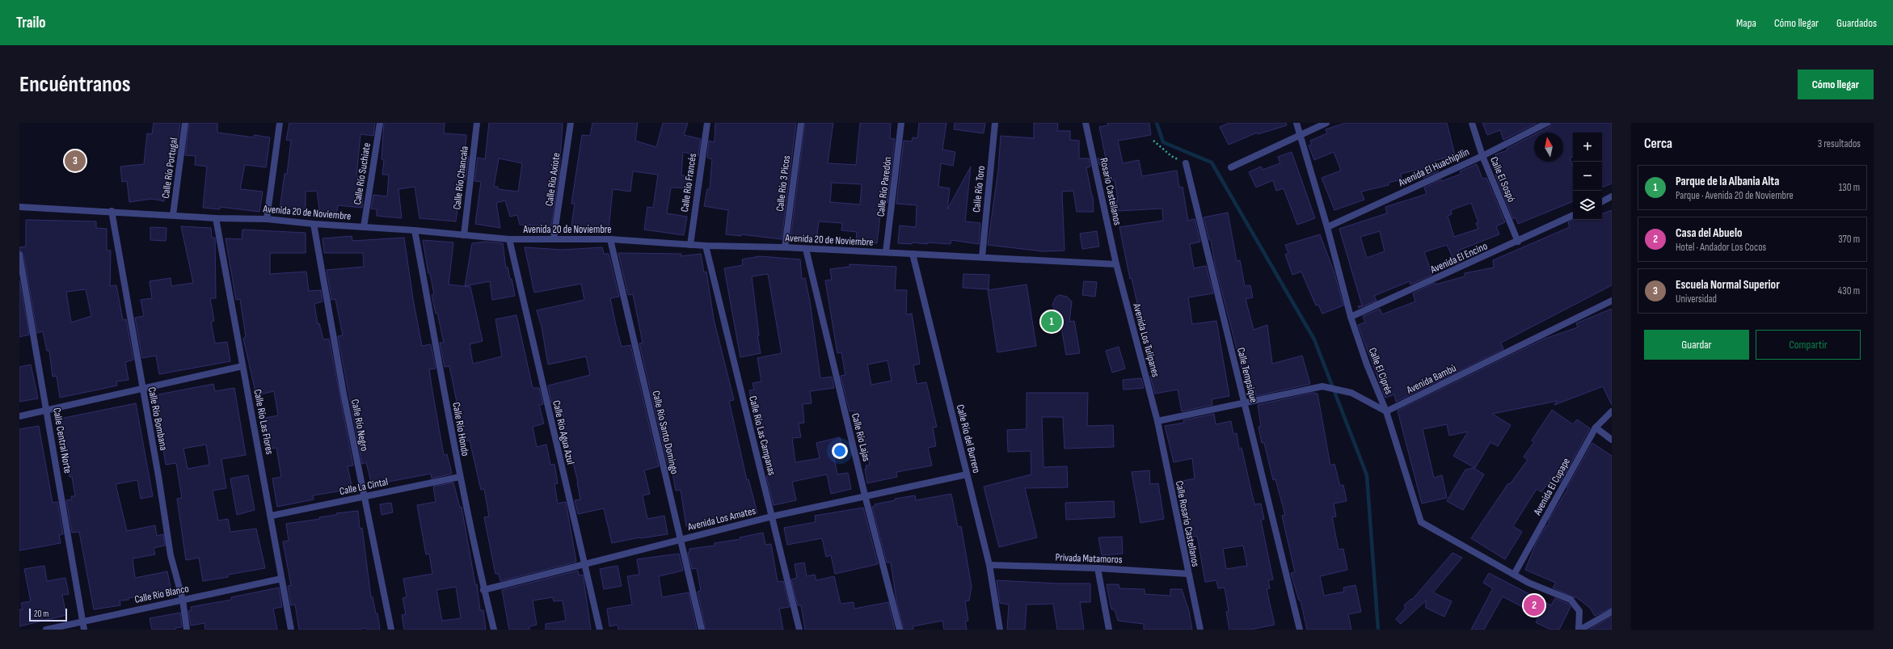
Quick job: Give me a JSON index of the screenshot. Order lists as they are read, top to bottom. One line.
{"streets":{"street":["Avenida El Huachipilin","Calle Río Portugal","Calle Río Suchiate","Calle Río Chancala","Calle Río Axiote","Calle El Sospó","Calle Río Francés","Calle Río 3 Picos","Calle Río Paredón","Calle Río Toro","Rosario Castellanos","Avenida 20 de Noviembre","Avenida El Encino","Avenida Los Tulipanes","Calle El Ciprés","Calle Tempsique","Avenida Bambú","Calle Río Bombana","Calle Río Las Flores","Calle Río Negro","Calle Río Hondo","Calle Río Agua Azul","Calle Río Santo Domingo","Calle Río Las Campanas","Calle Río Lajas","Calle Río del Burrero","Calle Central Norte","Calle La Cintal","Avenida El Cupape","Avenida Los Amates","Calle Rosario Castellanos","Privada Matamoros","Calle Río Blanco"]},"crossings":[["Avenida El Huachipilin","Calle El Sospó"],["Avenida El Huachipilin","Calle El Ciprés"],["Calle Río Portugal","Avenida 20 de Noviembre"],["Calle Río Suchiate","Avenida 20 de Noviembre"],["Calle Río Chancala","Avenida 20 de Noviembre"],["Calle Río Axiote","Avenida 20 de Noviembre"],["Calle El Sospó","Avenida El Encino"],["Calle Río Francés","Avenida 20 de Noviembre"],["Calle Río 3 Picos","Avenida 20 de Noviembre"],["Calle Río Paredón","Avenida 20 de Noviembre"],["Calle Río Toro","Avenida 20 de Noviembre"],["Rosario Castellanos","Avenida 20 de Noviembre"],["Rosario Castellanos","Avenida Los Tulipanes"],["Avenida 20 de Noviembre","Avenida Los Tulipanes"],["Avenida 20 de Noviembre","Calle Río Bombana"],["Avenida 20 de Noviembre","Calle Río Las Flores"],["Avenida 20 de Noviembre","Calle Río Negro"],["Avenida 20 de Noviembre","Calle Río Hondo"],["Avenida 20 de Noviembre","Calle Río Agua Azul"],["Avenida 20 de Noviembre","Calle Río Santo Domingo"],["Avenida 20 de Noviembre","Calle Río Las Campanas"],["Avenida 20 de Noviembre","Calle Río Lajas"],["Avenida 20 de Noviembre","Calle Río del Burrero"],["Avenida El Encino","Calle El Ciprés"],["Avenida Los Tulipanes","Calle Rosario Castellanos"],["Calle El Ciprés","Avenida Bambú"],["Calle El Ciprés","Avenida El Cupape"],["Calle Río Bombana","Calle Río Blanco"],["Calle Río Las Flores","Calle La Cintal"],["Calle Río Las Flores","Calle Río Blanco"],["Calle Río Negro","Calle La Cintal"],["Calle Río Hondo","Calle La Cintal"],["Calle Río Hondo","Avenida Los Amates"],["Calle Río Agua Azul","Avenida Los Amates"],["Calle Río Santo Domingo","Avenida Los Amates"],["Calle Río Las Campanas","Avenida Los Amates"],["Calle Río Lajas","Avenida Los Amates"],["Calle Río del Burrero","Avenida Los Amates"],["Calle Río del Burrero","Privada Matamoros"],["Calle Central Norte","Calle Río Blanco"],["Calle Rosario Castellanos","Privada Matamoros"]],"scale_bar":"20 m","north":"top","page":{"header":"Trailo","nav":["Mapa","Cómo llegar","Guardados"],"buttons":["Cómo llegar",["Guardar","Compartir"]],"title":"Encuéntranos","heading":["Cerca","3 resultados"],"map_buttons":["+","−"],"pins":["3","1","2"],"list":[{"mark":"1","name":"Parque de la Albania Alta","note":"Parque · Avenida 20 de Noviembre","value":"130 m"},{"mark":"2","name":"Casa del Abuelo","note":"Hotel · Andador Los Cocos","value":"370 m"},{"mark":"3","name":"Escuela Normal Superior","note":"Universidad","value":"430 m"}],"scale":"20 m"}}
